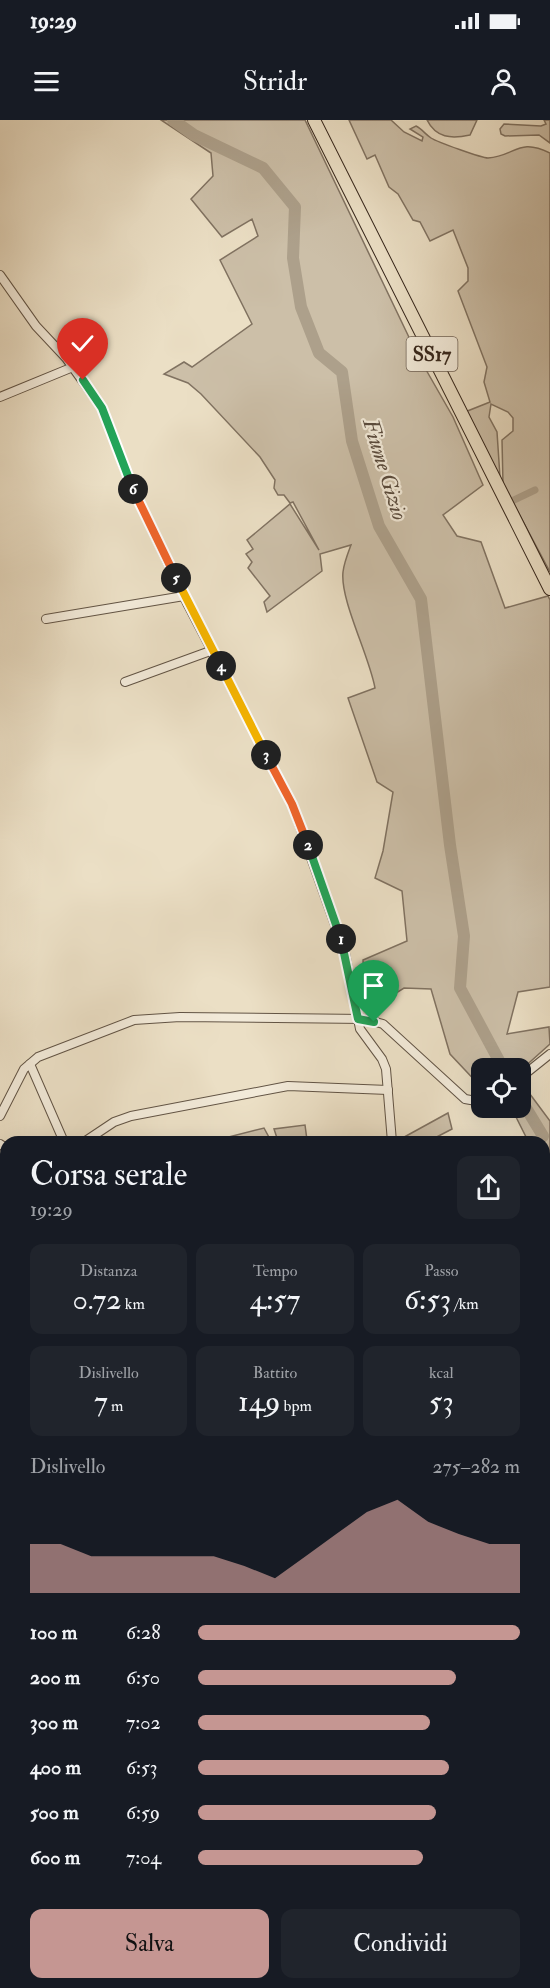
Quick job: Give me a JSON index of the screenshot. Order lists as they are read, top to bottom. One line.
{"streets":{"main road":["SS17"]},"water":["Fiume Gizio"],"page":{"status":"19:29","header":"Stridr","pins":["6","5","4","3","2","1"],"heading":["Corsa serale","19:29"],"stats":[["Distanza","0.72 km"],["Tempo","4:57"],["Passo","6:53 /km"],["Dislivello","7 m"],["Battito","149 bpm"],["kcal","53"]],"chart":["Dislivello","275–282 m"],"list":[{"name":"100 m","note":"6:28"},{"name":"200 m","note":"6:50"},{"name":"300 m","note":"7:02"},{"name":"400 m","note":"6:53"},{"name":"500 m","note":"6:59"},{"name":"600 m","note":"7:04"}],"buttons":["Salva","Condividi"]}}
